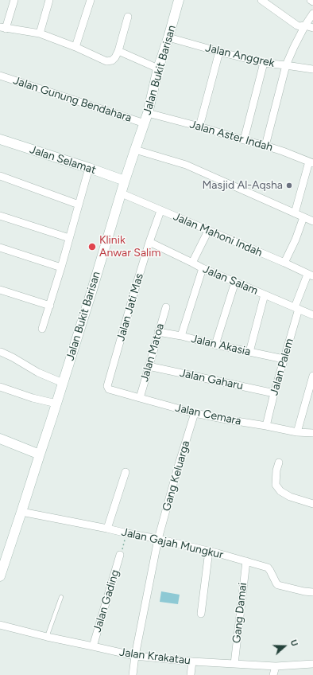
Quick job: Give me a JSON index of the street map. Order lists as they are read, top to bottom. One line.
{"streets":{"main road":["Jalan Bukit Barisan","Jalan Selamat"],"street":["Jalan Anggrek","Jalan Gunung Bendahara","Jalan Aster Indah","Jalan Mahoni Indah","Jalan Salam","Jalan Jati Mas","Jalan Akasia","Jalan Matoa","Jalan Palem","Jalan Gaharu","Jalan Cemara","Gang Keluarga","Jalan Gajah Mungkur","Jalan Gading","Gang Damai","Jalan Krakatau"]},"crossings":[["Jalan Anggrek","Jalan Bukit Barisan"],["Jalan Bukit Barisan","Jalan Gunung Bendahara"],["Jalan Bukit Barisan","Jalan Aster Indah"],["Jalan Bukit Barisan","Jalan Selamat"],["Jalan Bukit Barisan","Jalan Mahoni Indah"],["Jalan Bukit Barisan","Jalan Gajah Mungkur"],["Jalan Mahoni Indah","Jalan Jati Mas"],["Jalan Mahoni Indah","Jalan Palem"],["Jalan Salam","Jalan Jati Mas"],["Jalan Salam","Jalan Palem"],["Jalan Jati Mas","Jalan Cemara"],["Jalan Akasia","Jalan Matoa"],["Jalan Akasia","Jalan Palem"],["Jalan Matoa","Jalan Gaharu"],["Jalan Matoa","Jalan Cemara"],["Jalan Palem","Jalan Gaharu"],["Jalan Palem","Jalan Cemara"],["Jalan Cemara","Gang Keluarga"],["Gang Keluarga","Jalan Gajah Mungkur"],["Gang Keluarga","Jalan Krakatau"],["Jalan Gajah Mungkur","Gang Damai"],["Jalan Gading","Jalan Krakatau"],["Gang Damai","Jalan Krakatau"]],"places":["Masjid Al-Aqsha","Klinik Anwar Salim"],"north":"right"}
